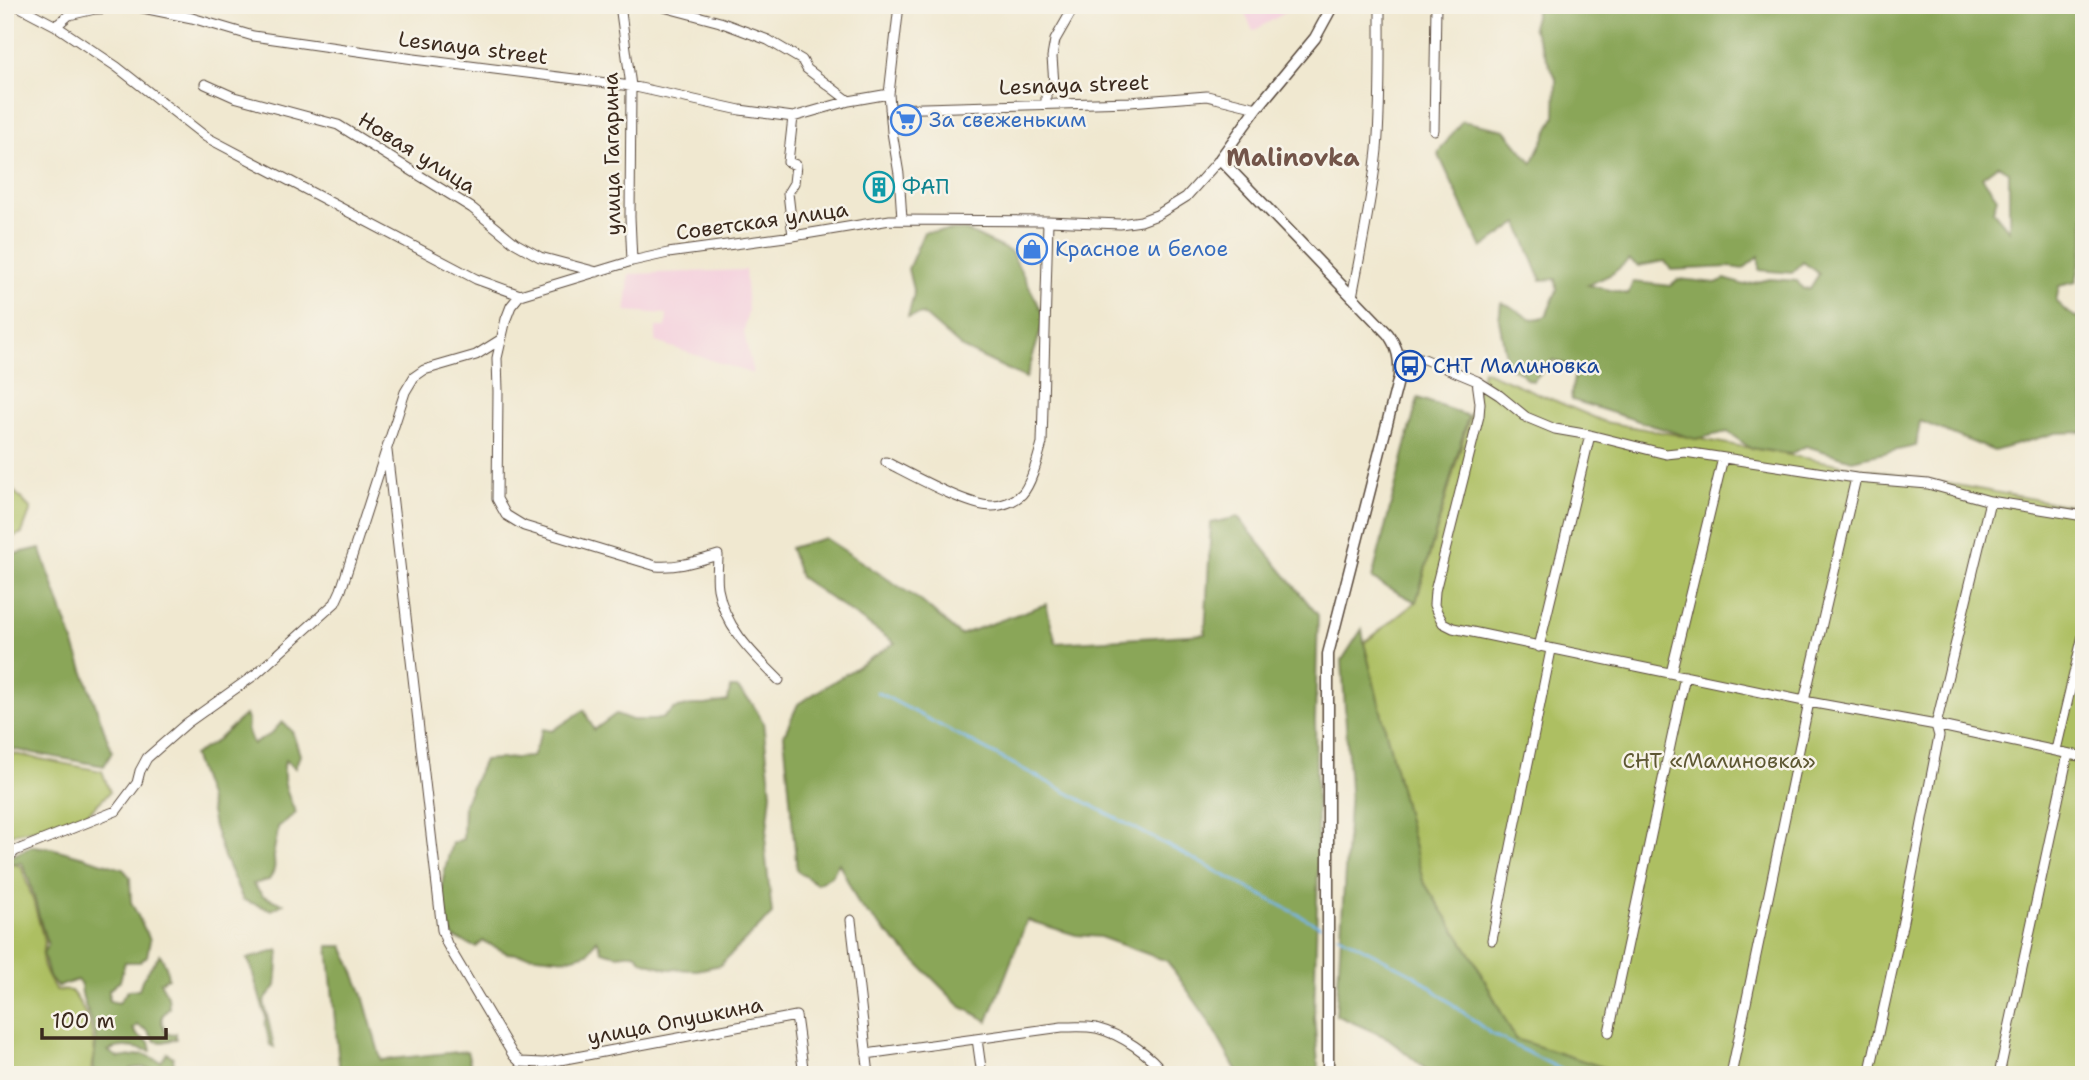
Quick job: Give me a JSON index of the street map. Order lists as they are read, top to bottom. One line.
{"streets":{"street":["Lesnaya street","Новая улица","улица Гагарина","Советская улица","улица Опушкина"]},"crossings":[["Lesnaya street","улица Гагарина"],["Новая улица","Советская улица"],["улица Гагарина","Советская улица"]],"districts":["Malinovka"],"parks":["СНТ «Малиновка»"],"places":{"supermarket":["За свеженьким"],"building":["ФАП"],"shop":["Красное и белое"],"bus stop":["СНТ Малиновка"]},"scale_bar":"100 m"}
